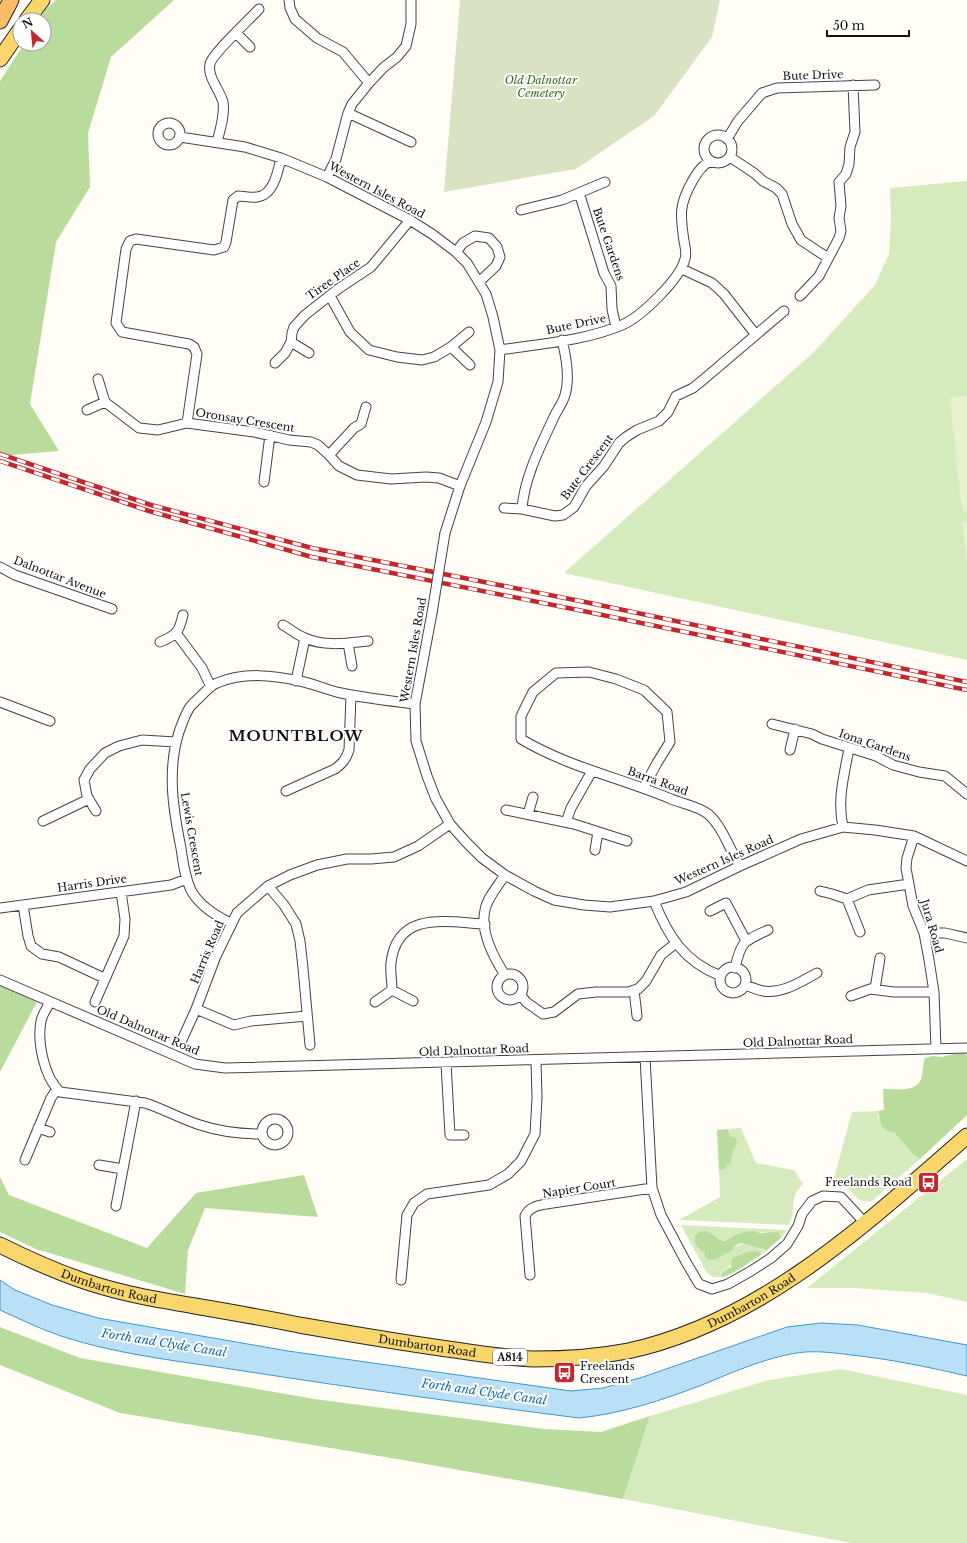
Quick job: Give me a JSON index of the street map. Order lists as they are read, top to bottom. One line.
{"streets":{"main road":["Dumbarton Road","A814"],"street":["Bute Drive","Western Isles Road","Bute Gardens","Tiree Place","Oronsay Crescent","Bute Crescent","Dalnottar Avenue","Iona Gardens","Barra Road","Lewis Crescent","Harris Drive","Jura Road","Harris Road","Old Dalnottar Road","Napier Court"]},"crossings":[["Bute Drive","Western Isles Road"],["Bute Drive","Bute Gardens"],["Western Isles Road","Tiree Place"],["Western Isles Road","Oronsay Crescent"],["Western Isles Road","Barra Road"],["Western Isles Road","Lewis Crescent"],["Western Isles Road","Jura Road"],["Western Isles Road","Harris Road"],["Lewis Crescent","Harris Drive"],["Lewis Crescent","Harris Road"],["Jura Road","Old Dalnottar Road"]],"districts":["MOUNTBLOW"],"water":["Forth and Clyde Canal"],"parks":["Old Dalnottar Cemetery"],"places":{"bus stop":["Freelands Road","Freelands Crescent"]},"scale_bar":"50 m","north":"top left"}
